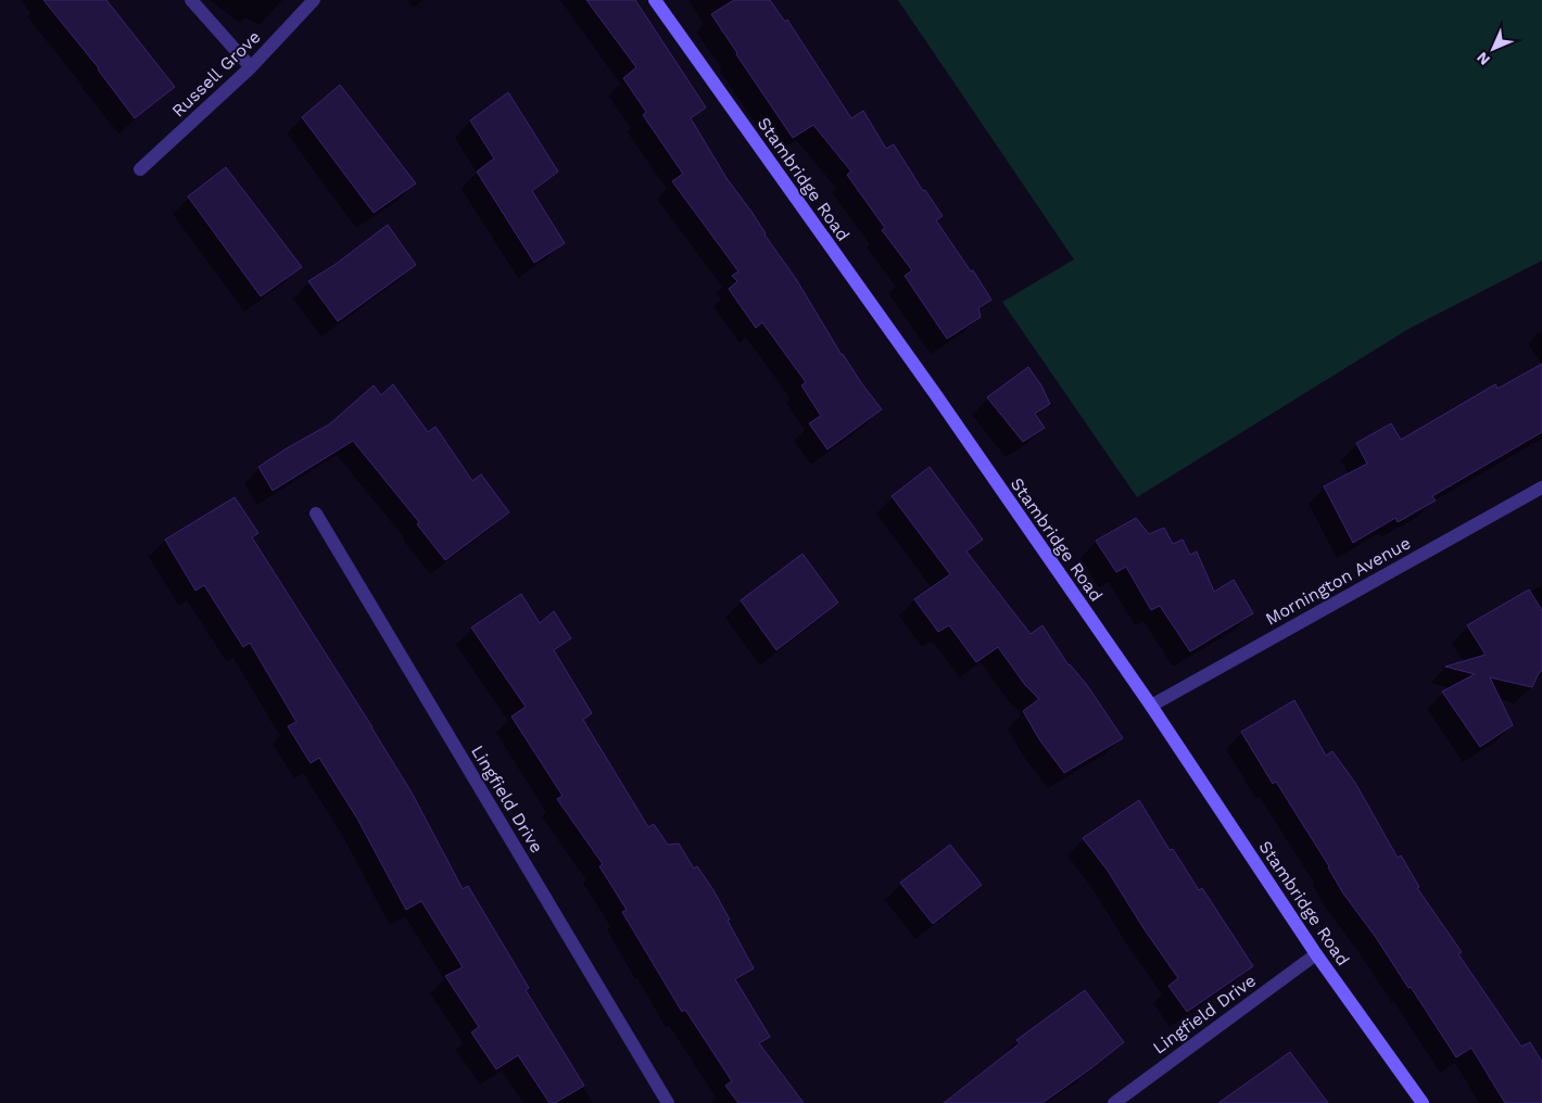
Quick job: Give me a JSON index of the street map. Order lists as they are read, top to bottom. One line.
{"streets":{"street":["Russell Grove","Stambridge Road","Mornington Avenue","Lingfield Drive"]},"crossings":[["Stambridge Road","Mornington Avenue"],["Stambridge Road","Lingfield Drive"]],"north":"bottom left"}
